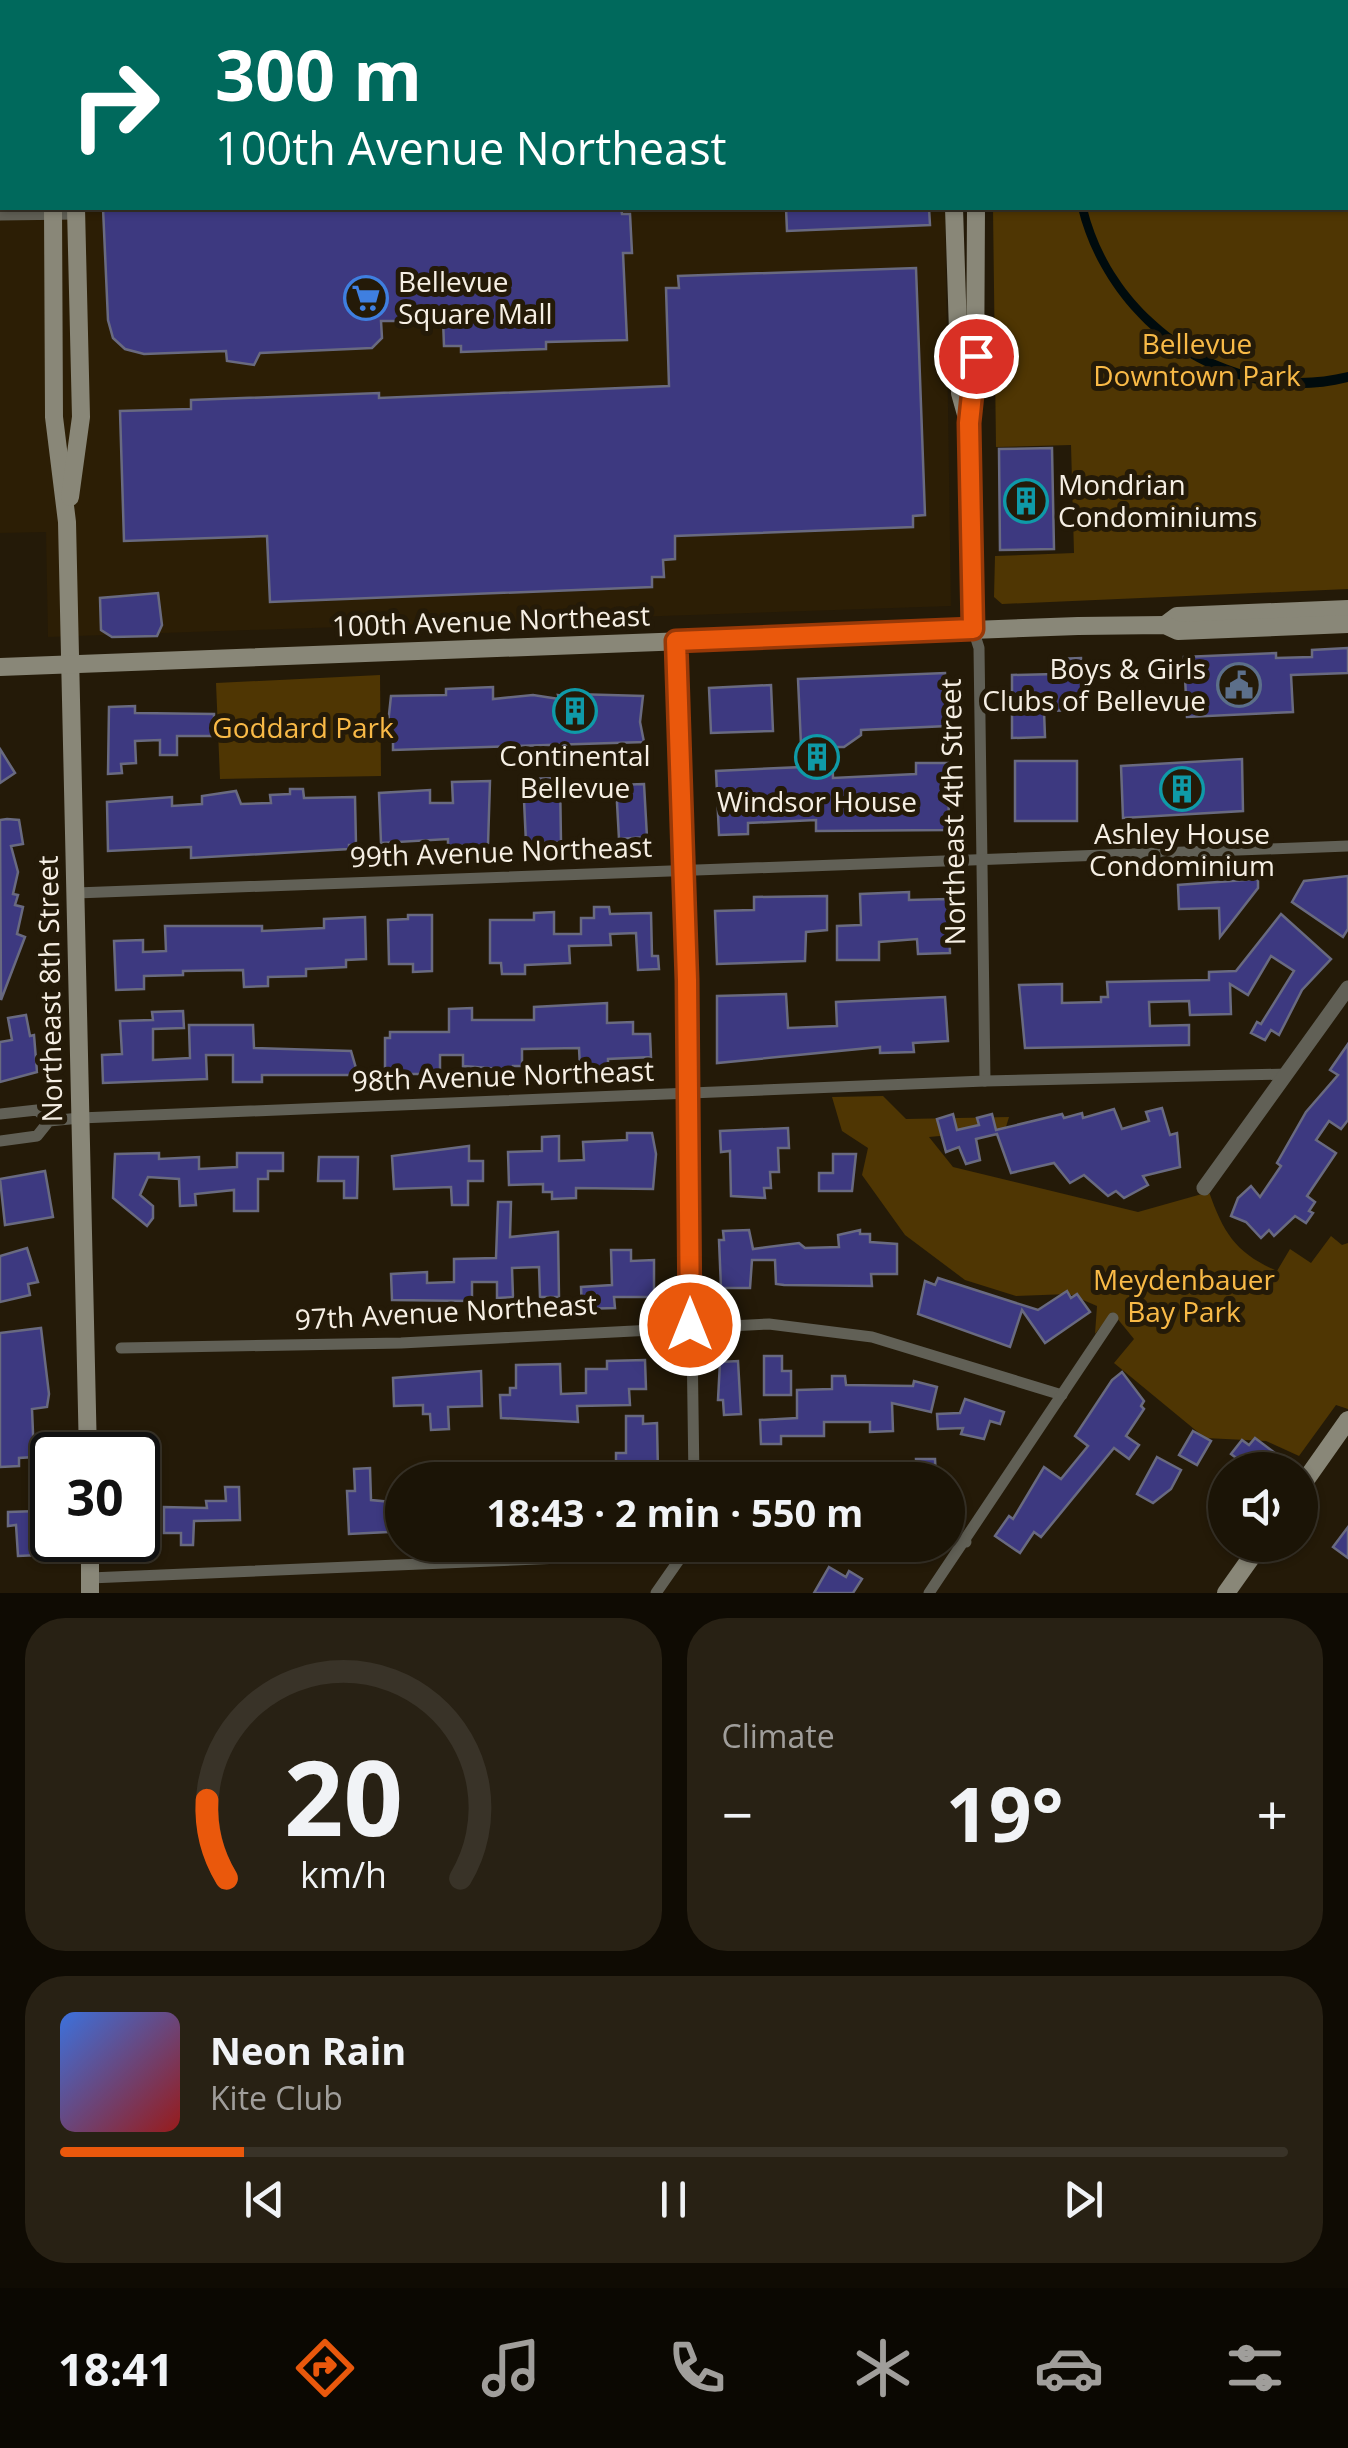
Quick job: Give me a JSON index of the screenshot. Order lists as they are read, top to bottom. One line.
{"streets":{"main road":["100th Avenue Northeast","Northeast 4th Street","Northeast 8th Street"],"street":["99th Avenue Northeast","98th Avenue Northeast","97th Avenue Northeast"]},"crossings":[["100th Avenue Northeast","Northeast 4th Street"],["100th Avenue Northeast","Northeast 8th Street"],["Northeast 4th Street","99th Avenue Northeast"],["Northeast 4th Street","98th Avenue Northeast"],["99th Avenue Northeast","Northeast 8th Street"],["Northeast 8th Street","98th Avenue Northeast"]],"parks":["Bellevue Downtown Park","Goddard Park","Meydenbauer Bay Park"],"places":{"supermarket":["Bellevue Square Mall"],"building":["Mondrian Condominiums","Continental Bellevue","Windsor House","Ashley House Condominium"],"public building":["Boys & Girls Clubs of Bellevue"]},"page":{"turn":["300 m","100th Avenue Northeast"],"limit":"30","trip":"18:43 · 2 min · 550 m","tile":"Climate","heat":["−","19°","+"],"song":["Neon Rain","Kite Club"],"tabs":"18:41","gauge":["20","km/h"]}}
